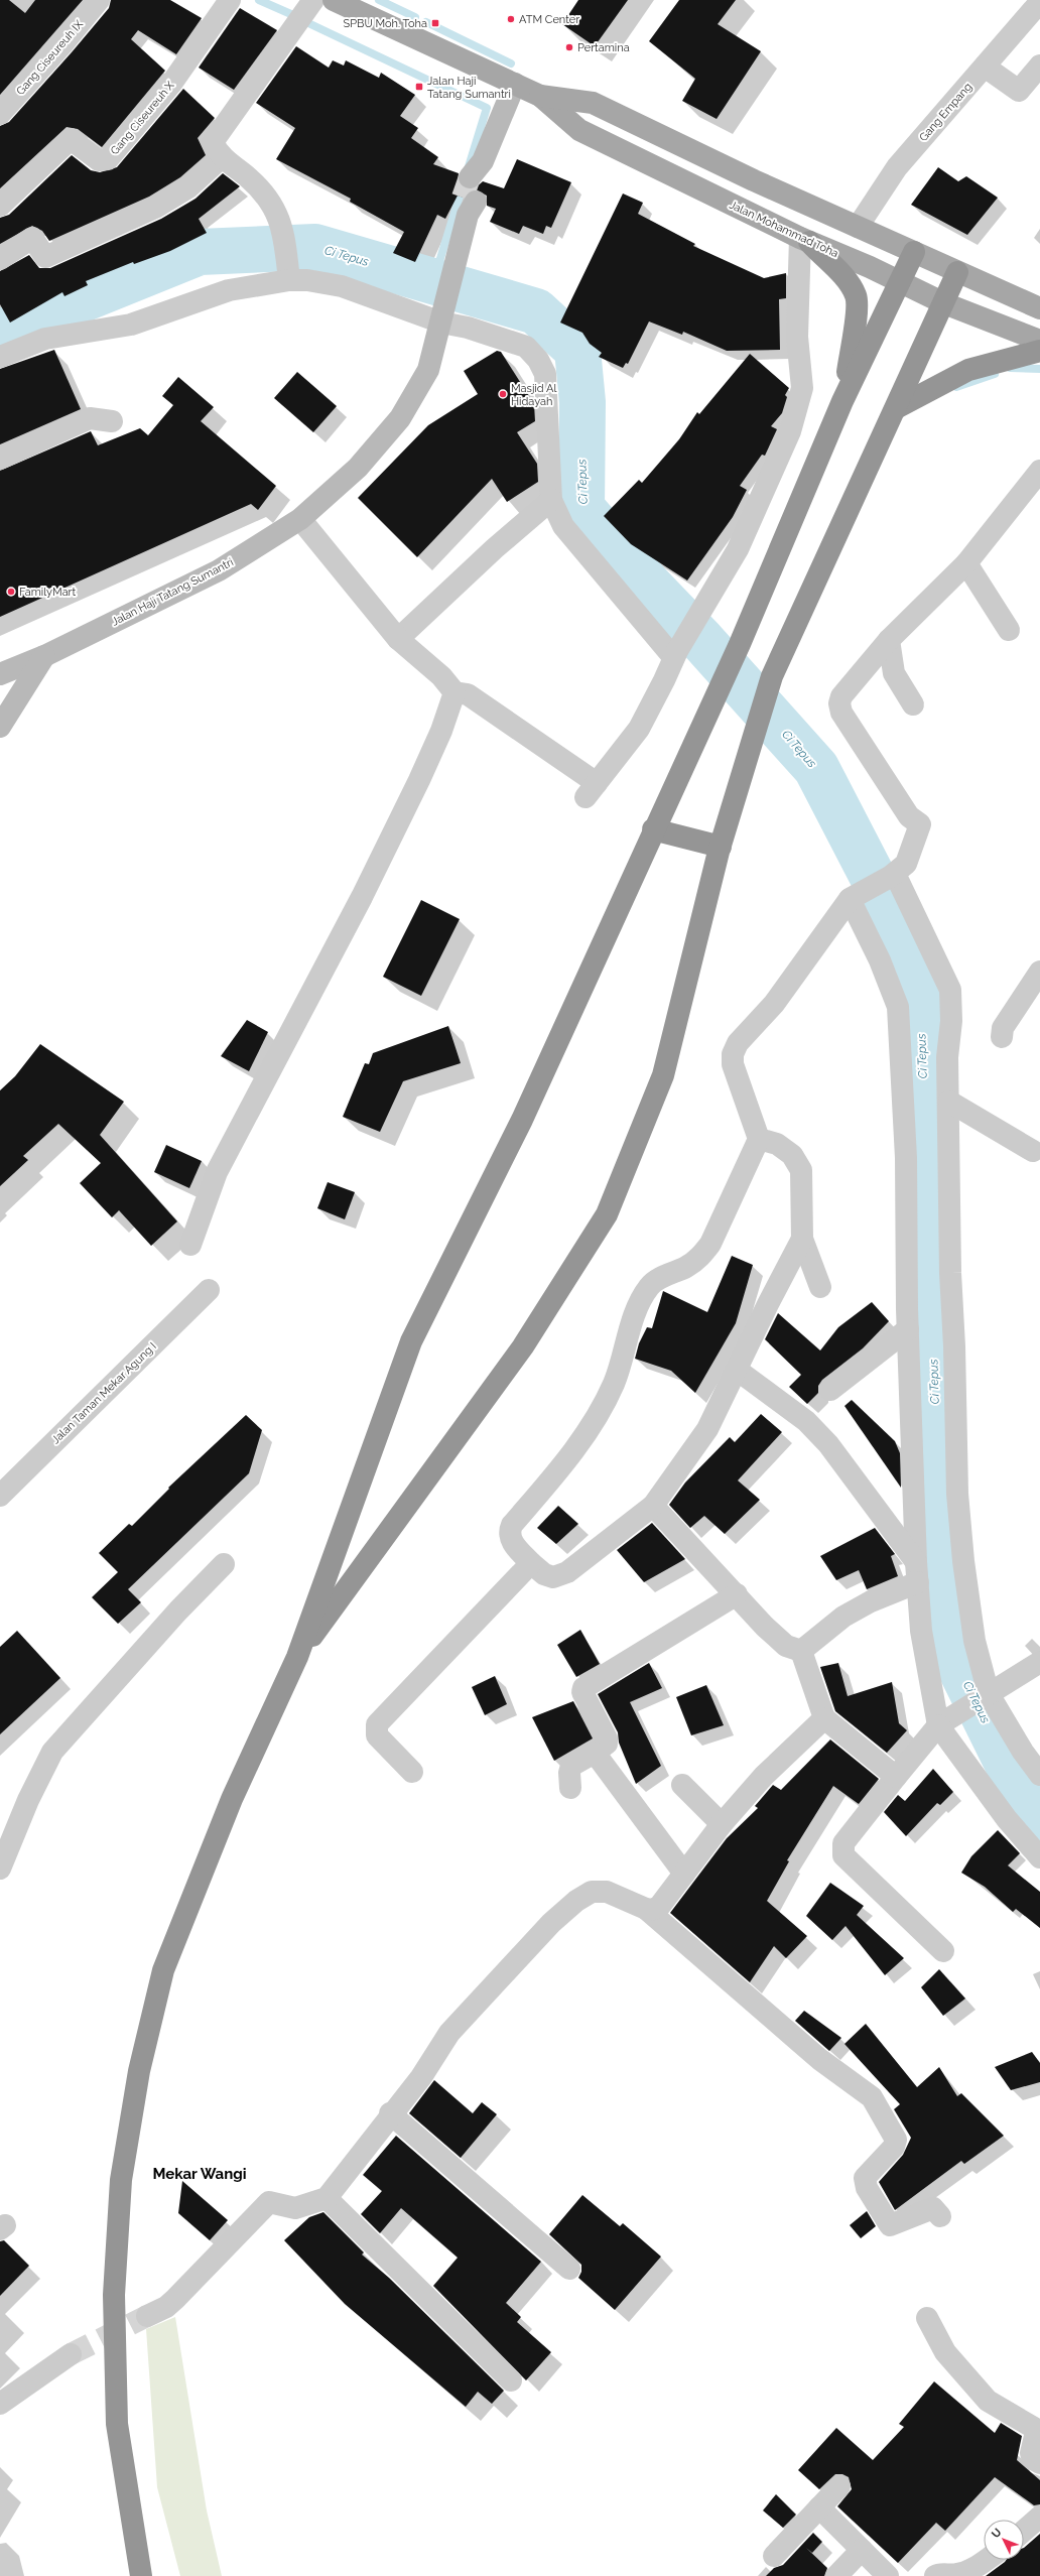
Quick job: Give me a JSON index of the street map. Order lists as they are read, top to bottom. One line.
{"streets":{"main road":["Jalan Mohammad Toha"],"street":["Gang Ciseureuh IX","Gang Empang","Gang Ciseureuh X","Jalan Haji Tatang Sumantri","Jalan Taman Mekar Agung I"]},"crossings":[["Gang Empang","Jalan Mohammad Toha"]],"districts":["Mekar Wangi"],"water":["Ci Tepus"],"places":{"other":["ATM Center","Pertamina","Masjid Al Hidayah","FamilyMart"],"transit":["SPBU Moh. Toha","Jalan Haji Tatang Sumantri"]},"north":"top left"}
